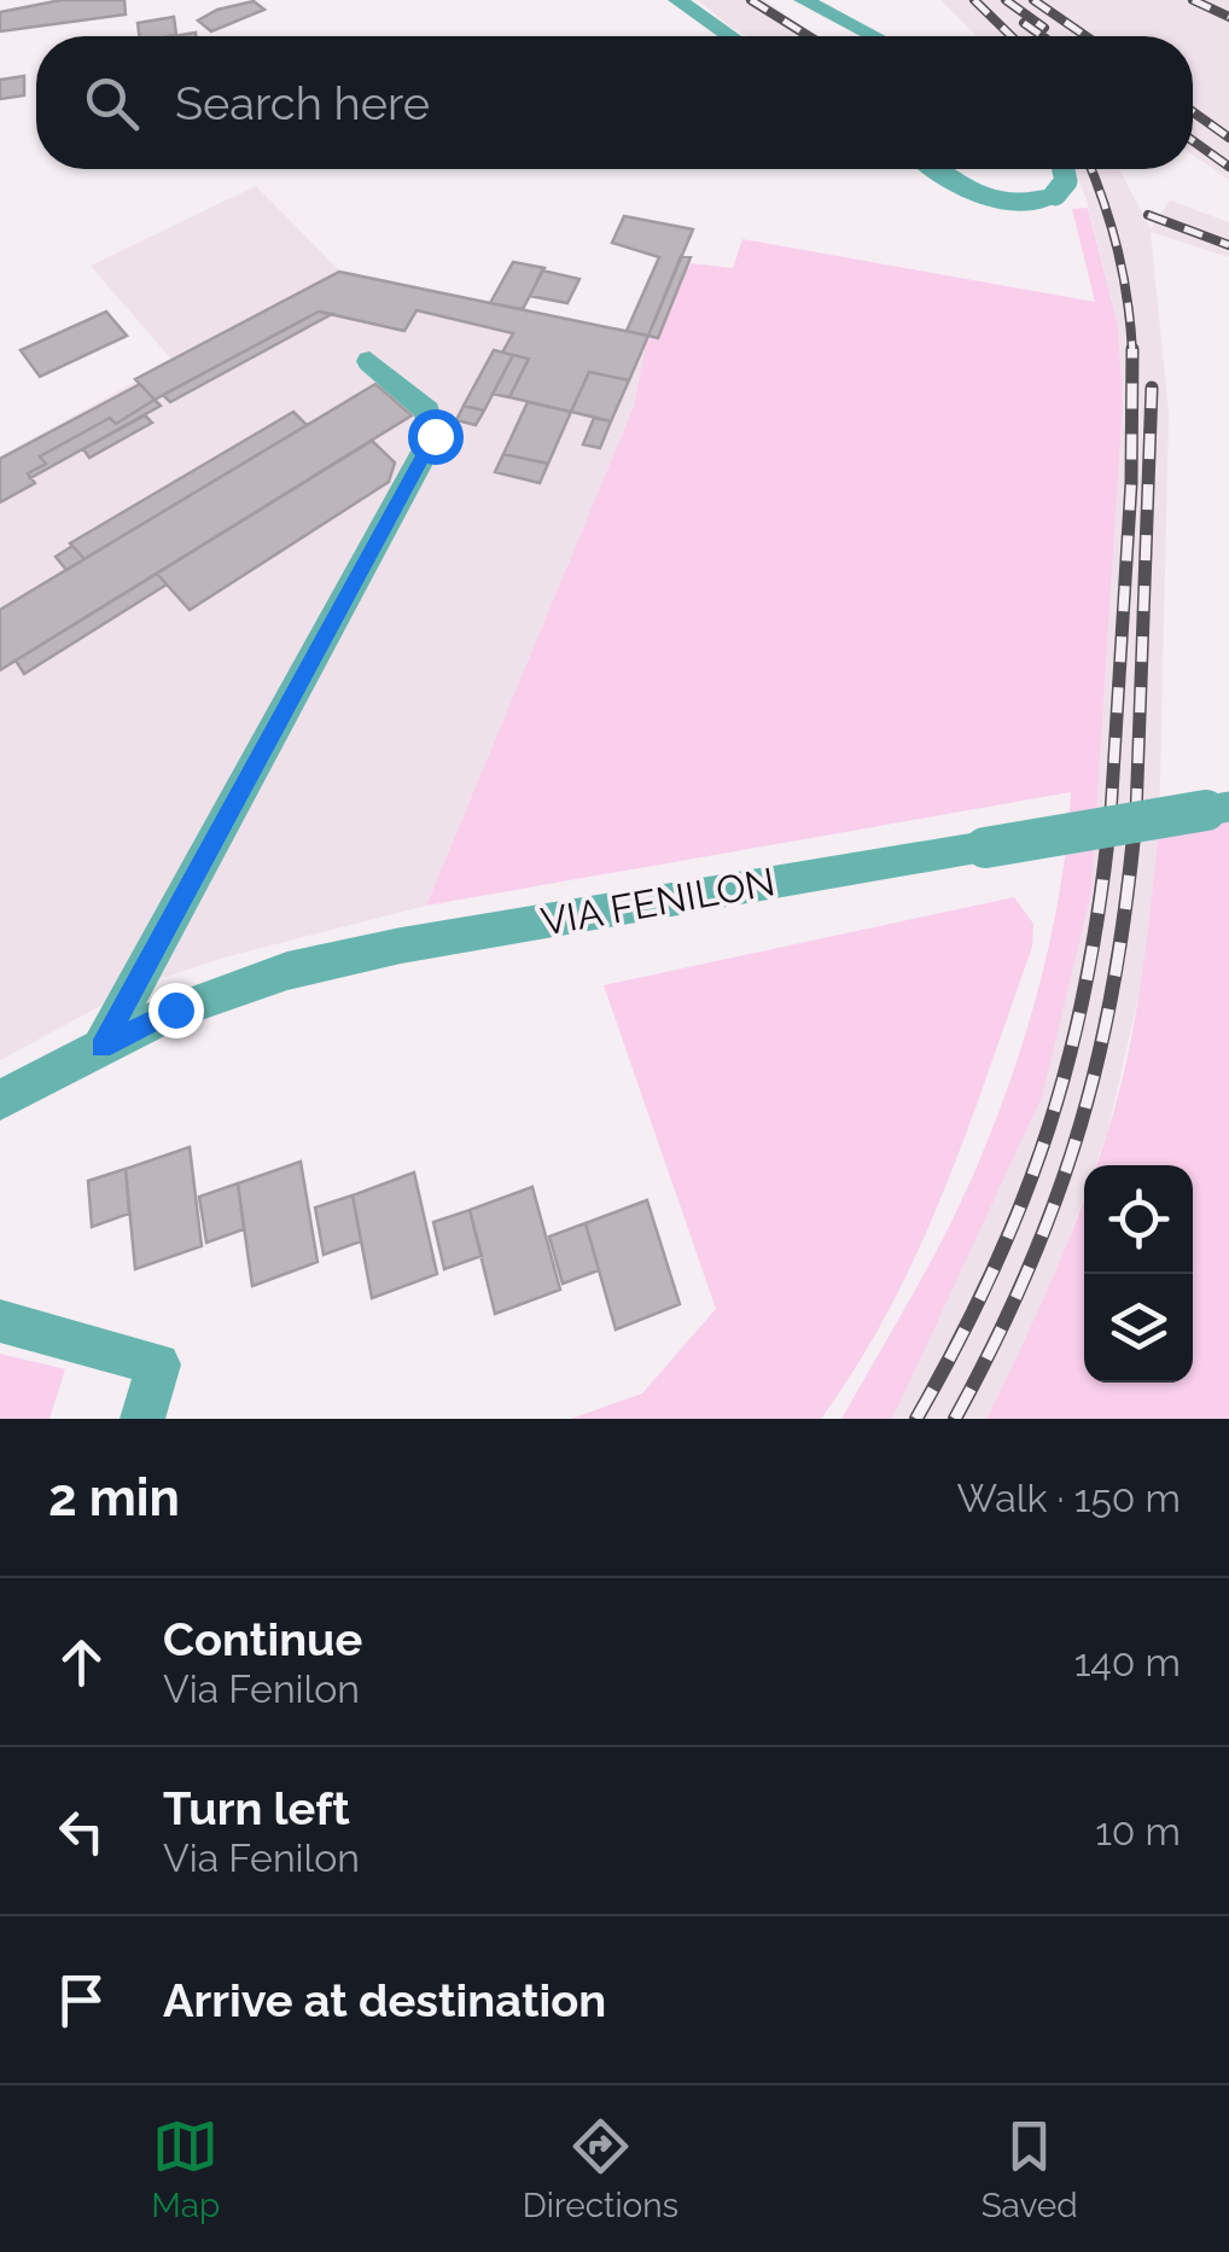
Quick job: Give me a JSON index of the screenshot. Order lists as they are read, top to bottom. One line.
{"streets":{"street":["VIA FENILON"]},"page":{"search":"Search here","heading":["2 min","Walk · 150 m"],"list":[["Continue","Via Fenilon","140 m"],["Turn left","Via Fenilon","10 m"],"Arrive at destination"],"nav":["Map","Directions","Saved"]}}
